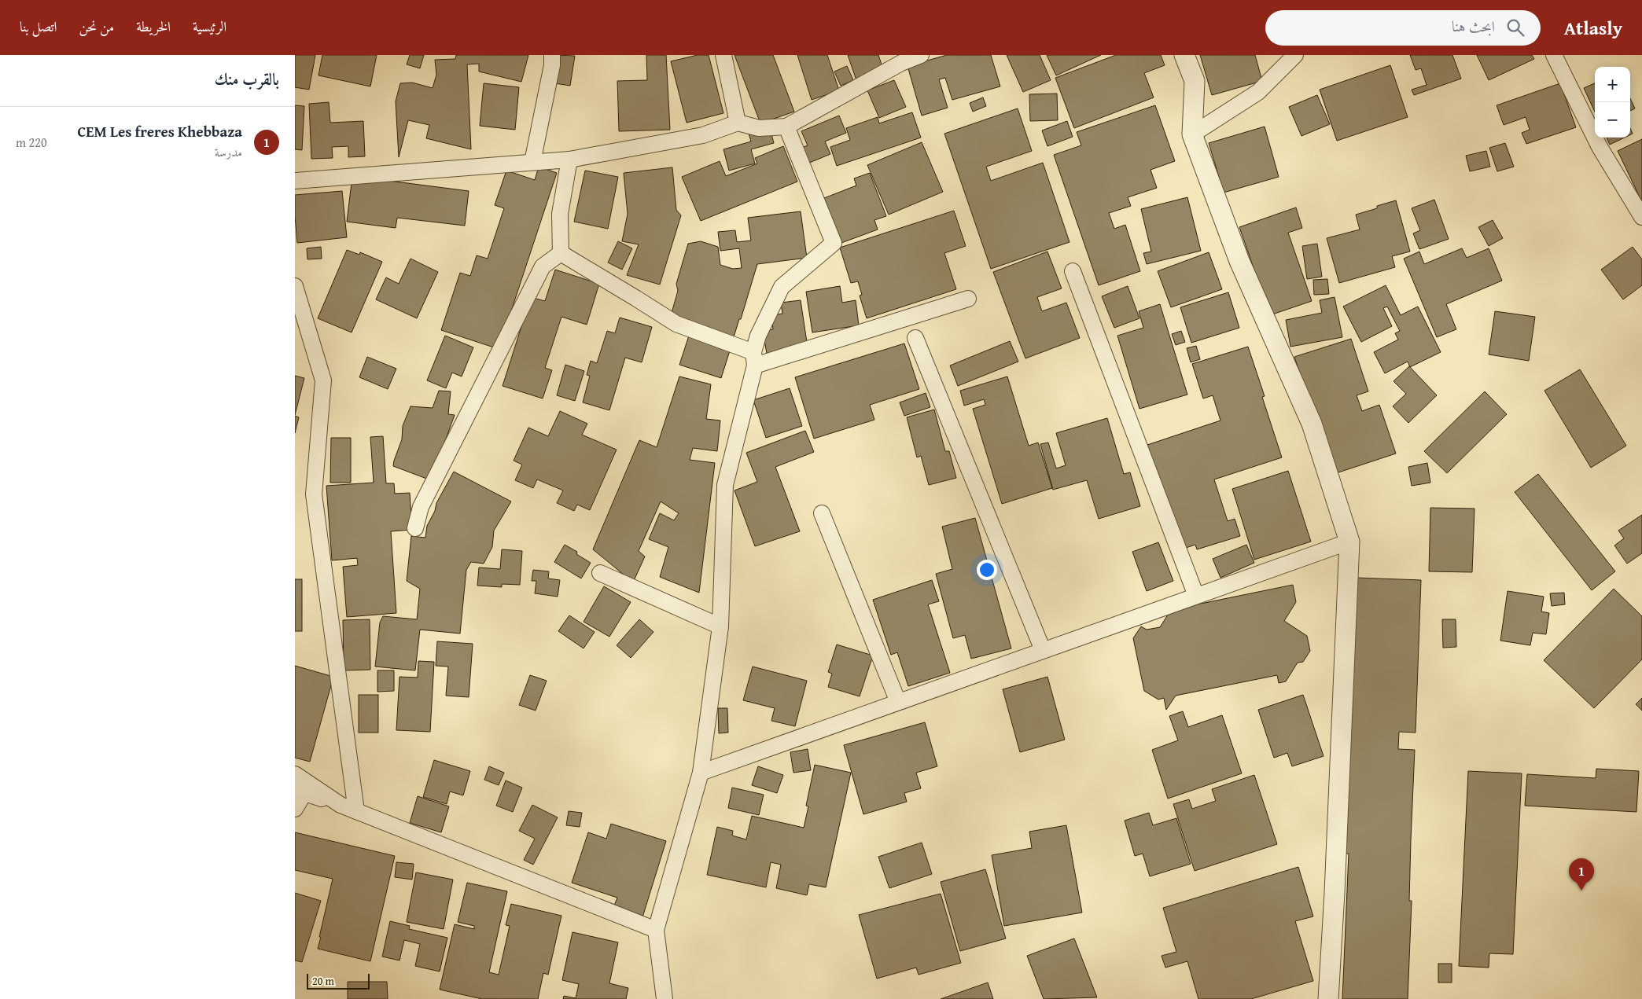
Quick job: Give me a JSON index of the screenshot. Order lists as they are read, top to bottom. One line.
{"scale_bar":"20 m","page":{"header":"Atlasly","search":"ابحث هنا","nav":["الرئيسية","الخريطة","من نحن","اتصل بنا"],"heading":"بالقرب منك","map_buttons":["+","−"],"list":[{"mark":"1","name":"CEM Les freres Khebbaza","note":"مدرسة","value":"220 m"}],"pins":"1","scale":"20 m"}}
